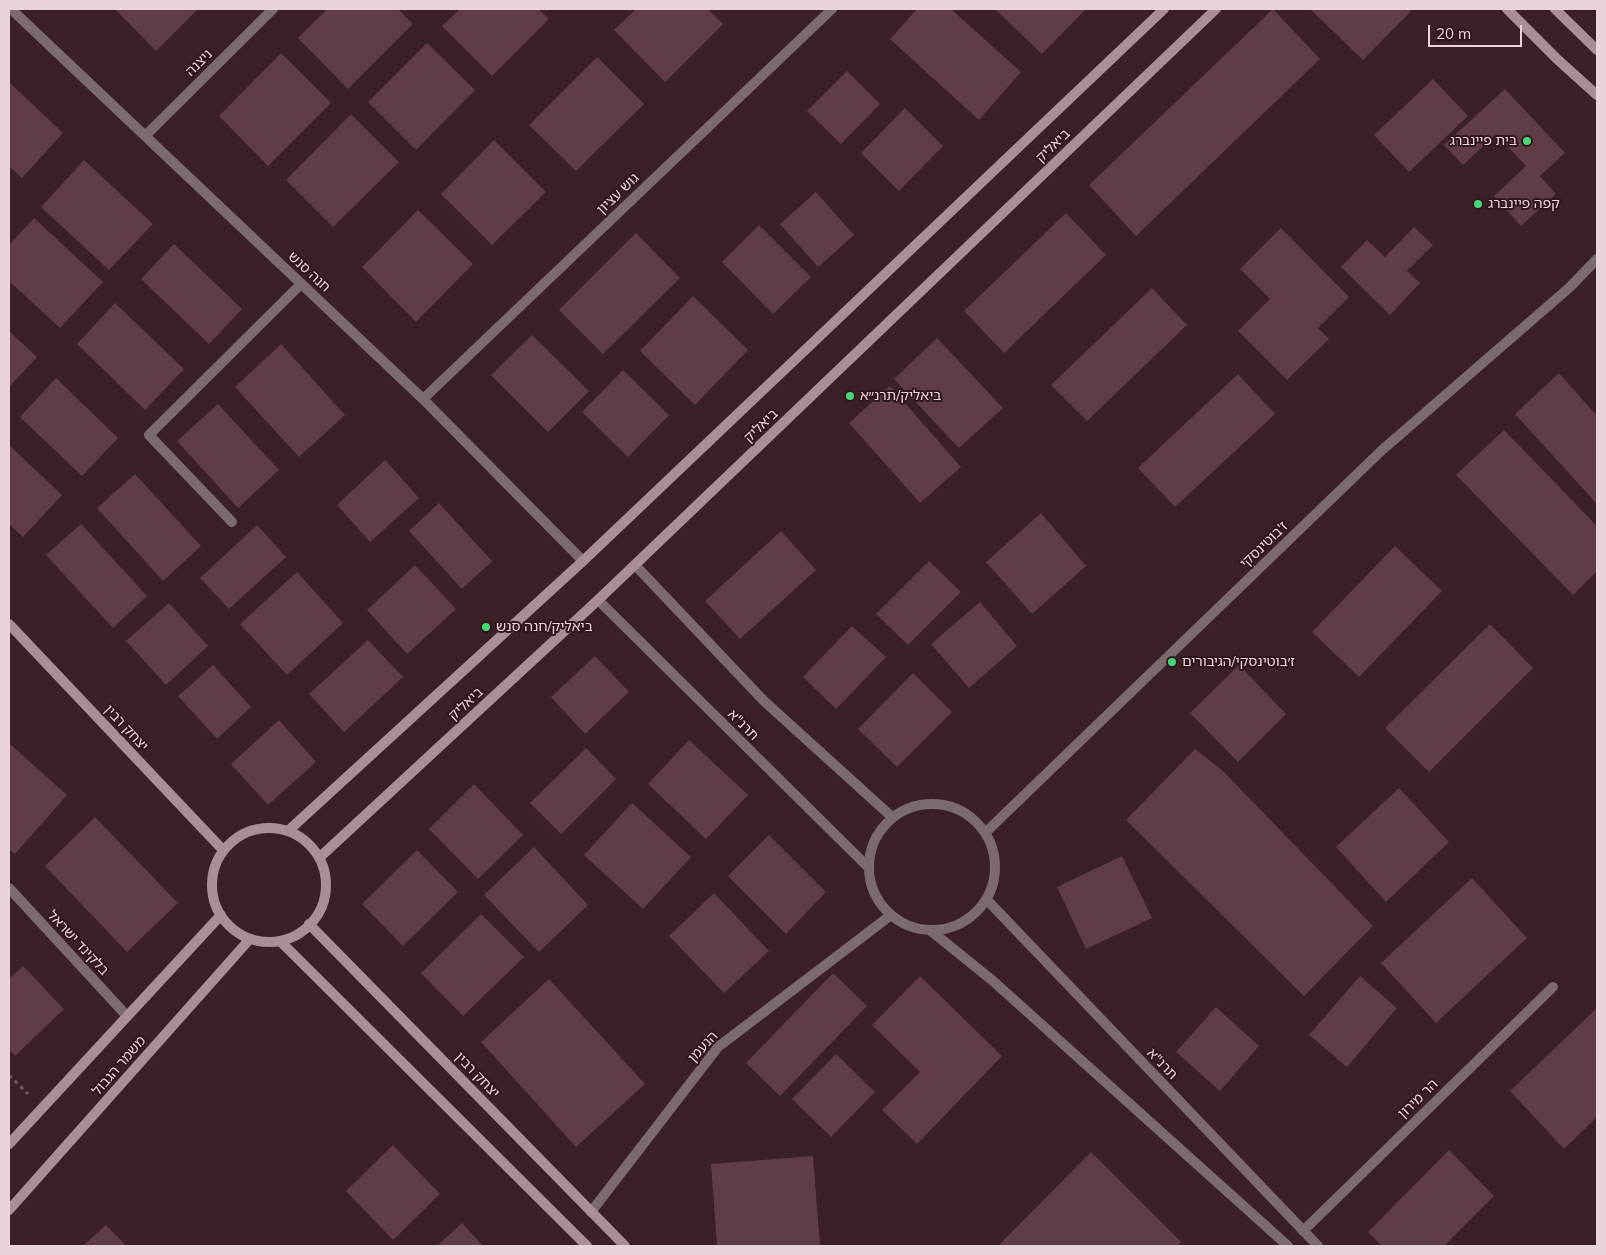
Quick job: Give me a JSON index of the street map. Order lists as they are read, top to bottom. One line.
{"streets":{"main road":["ביאליק","יצחק רבין","משמר הגבול"],"street":["ניצנה","גוש עציון","חנה סנש","ז'בוטינסקי","תרנ\"א","בלקינד ישראל","הנעמן","הר מירון"]},"crossings":[["ניצנה","חנה סנש"],["ביאליק","חנה סנש"],["ביאליק","תרנ\"א"],["ביאליק","יצחק רבין"],["ביאליק","משמר הגבול"],["גוש עציון","חנה סנש"],["ז'בוטינסקי","תרנ\"א"],["ז'בוטינסקי","הנעמן"],["תרנ\"א","הנעמן"],["תרנ\"א","הר מירון"],["יצחק רבין","הנעמן"],["יצחק רבין","משמר הגבול"],["בלקינד ישראל","משמר הגבול"]],"places":["בית פיינברג","קפה פיינברג","ביאליק/תרנ״א","ביאליק/חנה סנש","ז׳בוטינסקי/הגיבורים"],"scale_bar":"20 m"}
